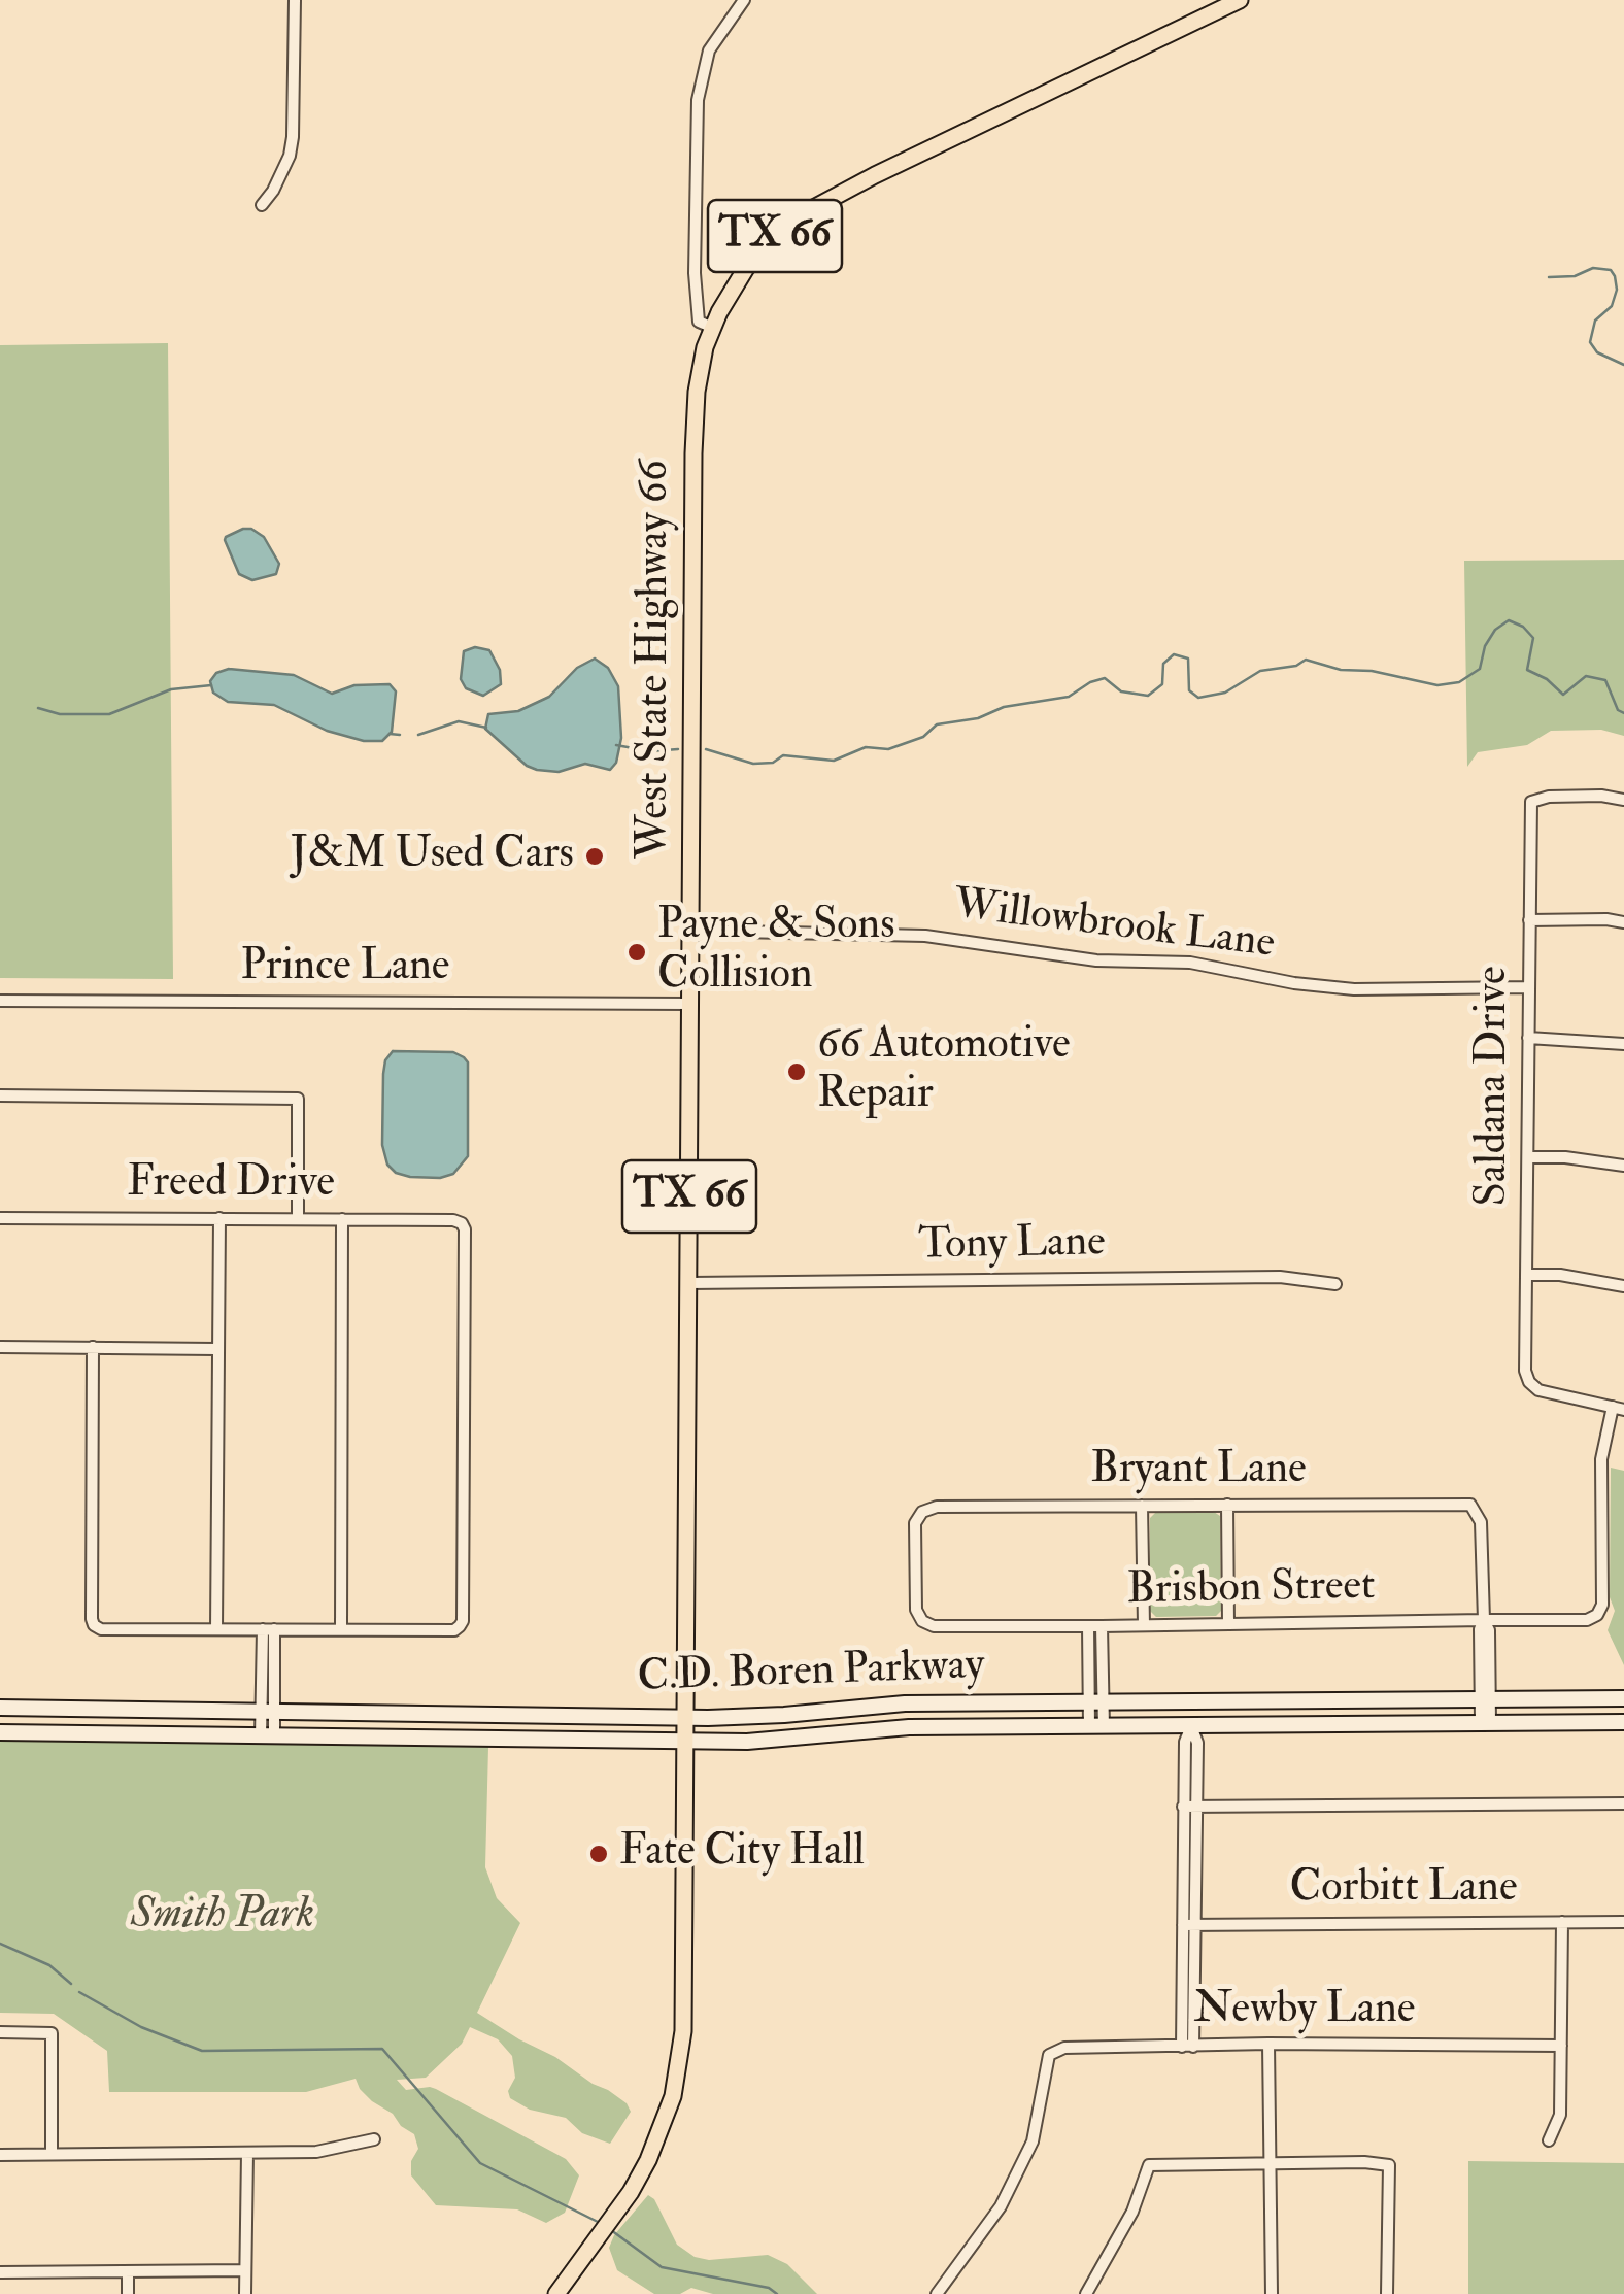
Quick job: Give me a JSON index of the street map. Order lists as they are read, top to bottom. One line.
{"streets":{"main road":["TX 66","West State Highway 66"],"street":["Willowbrook Lane","Prince Lane","Saldana Drive","Freed Drive","Tony Lane","Bryant Lane","Brisbon Street","C.D. Boren Parkway","Corbitt Lane","Newby Lane"]},"crossings":[["TX 66","West State Highway 66"],["TX 66","C.D. Boren Parkway"],["West State Highway 66","Willowbrook Lane"],["West State Highway 66","Prince Lane"],["West State Highway 66","Tony Lane"],["West State Highway 66","C.D. Boren Parkway"],["Willowbrook Lane","Saldana Drive"],["Saldana Drive","Brisbon Street"],["Bryant Lane","Brisbon Street"]],"parks":["Smith Park"],"places":["J&M Used Cars","Payne & Sons Collision","66 Automotive Repair","Fate City Hall"]}
